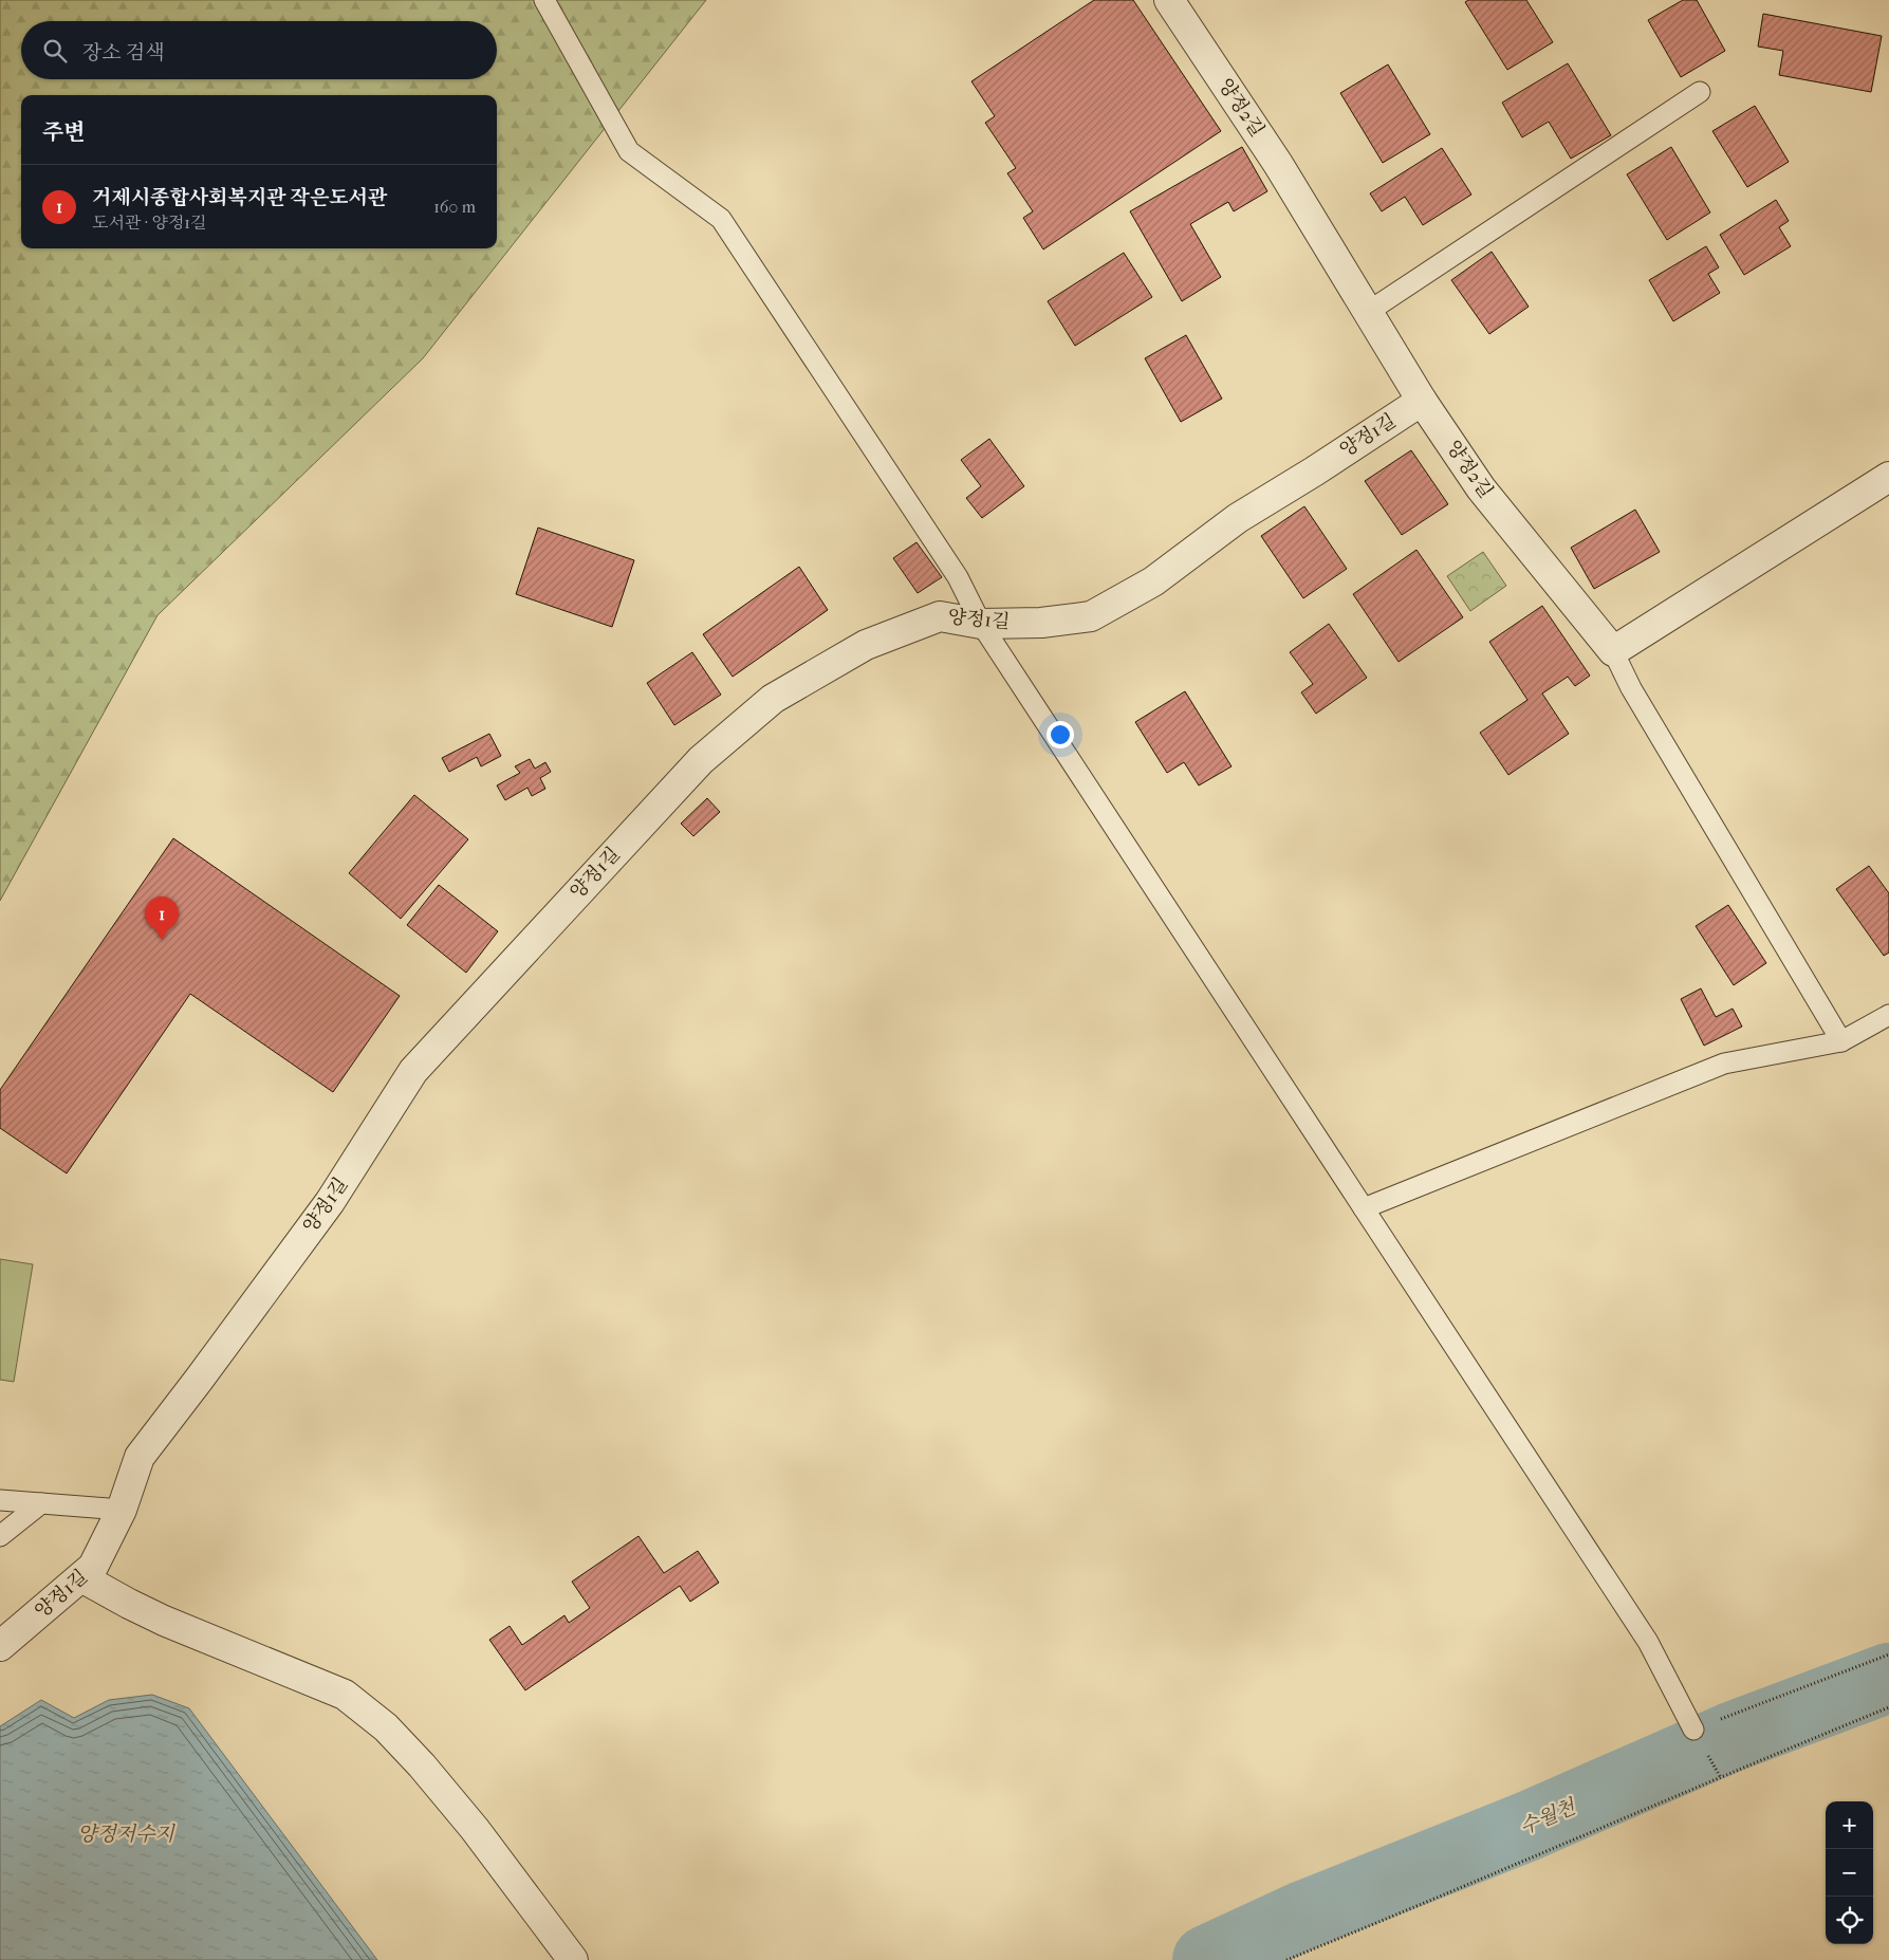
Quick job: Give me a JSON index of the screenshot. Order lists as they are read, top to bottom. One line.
{"streets":{"street":["양정2길","양정1길"]},"crossings":[["양정2길","양정1길"]],"water":["수월천","양정저수지"],"page":{"search":"장소 검색","heading":"주변","list":[{"mark":"1","name":"거제시종합사회복지관 작은도서관","note":"도서관 · 양정1길","value":"160 m"}],"pins":"1","map_buttons":["+","−"]}}
